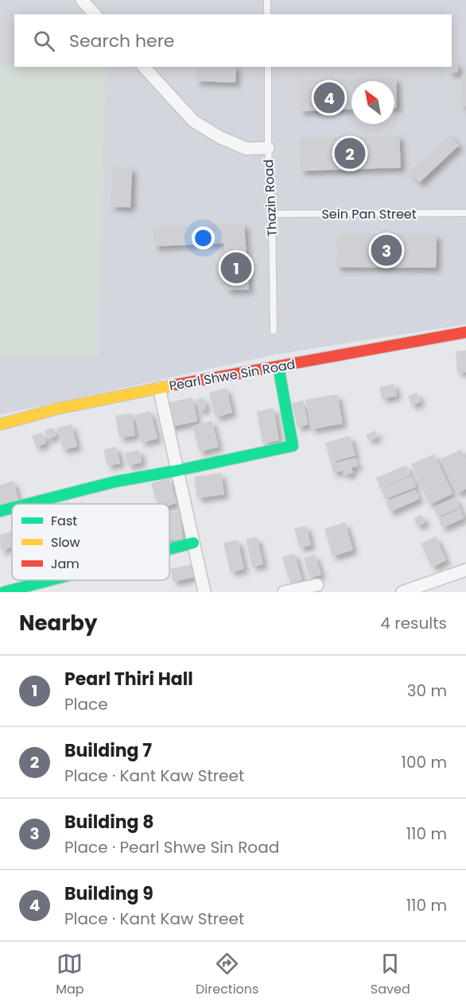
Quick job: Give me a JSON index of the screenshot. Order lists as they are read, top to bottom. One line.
{"streets":{"street":["Pearl Shwe Sin Road"],"lane":["Thazin Road","Sein Pan Street"]},"crossings":[["Thazin Road","Sein Pan Street"]],"legend":["Fast","Slow","Jam"],"north":"top left","page":{"search":"Search here","pins":["4","2","3","1"],"heading":["Nearby","4 results"],"list":[{"mark":"1","name":"Pearl Thiri Hall","note":"Place","value":"30 m"},{"mark":"2","name":"Building 7","note":"Place · Kant Kaw Street","value":"100 m"},{"mark":"3","name":"Building 8","note":"Place · Pearl Shwe Sin Road","value":"110 m"},{"mark":"4","name":"Building 9","note":"Place · Kant Kaw Street","value":"110 m"}],"nav":["Map","Directions","Saved"]}}
